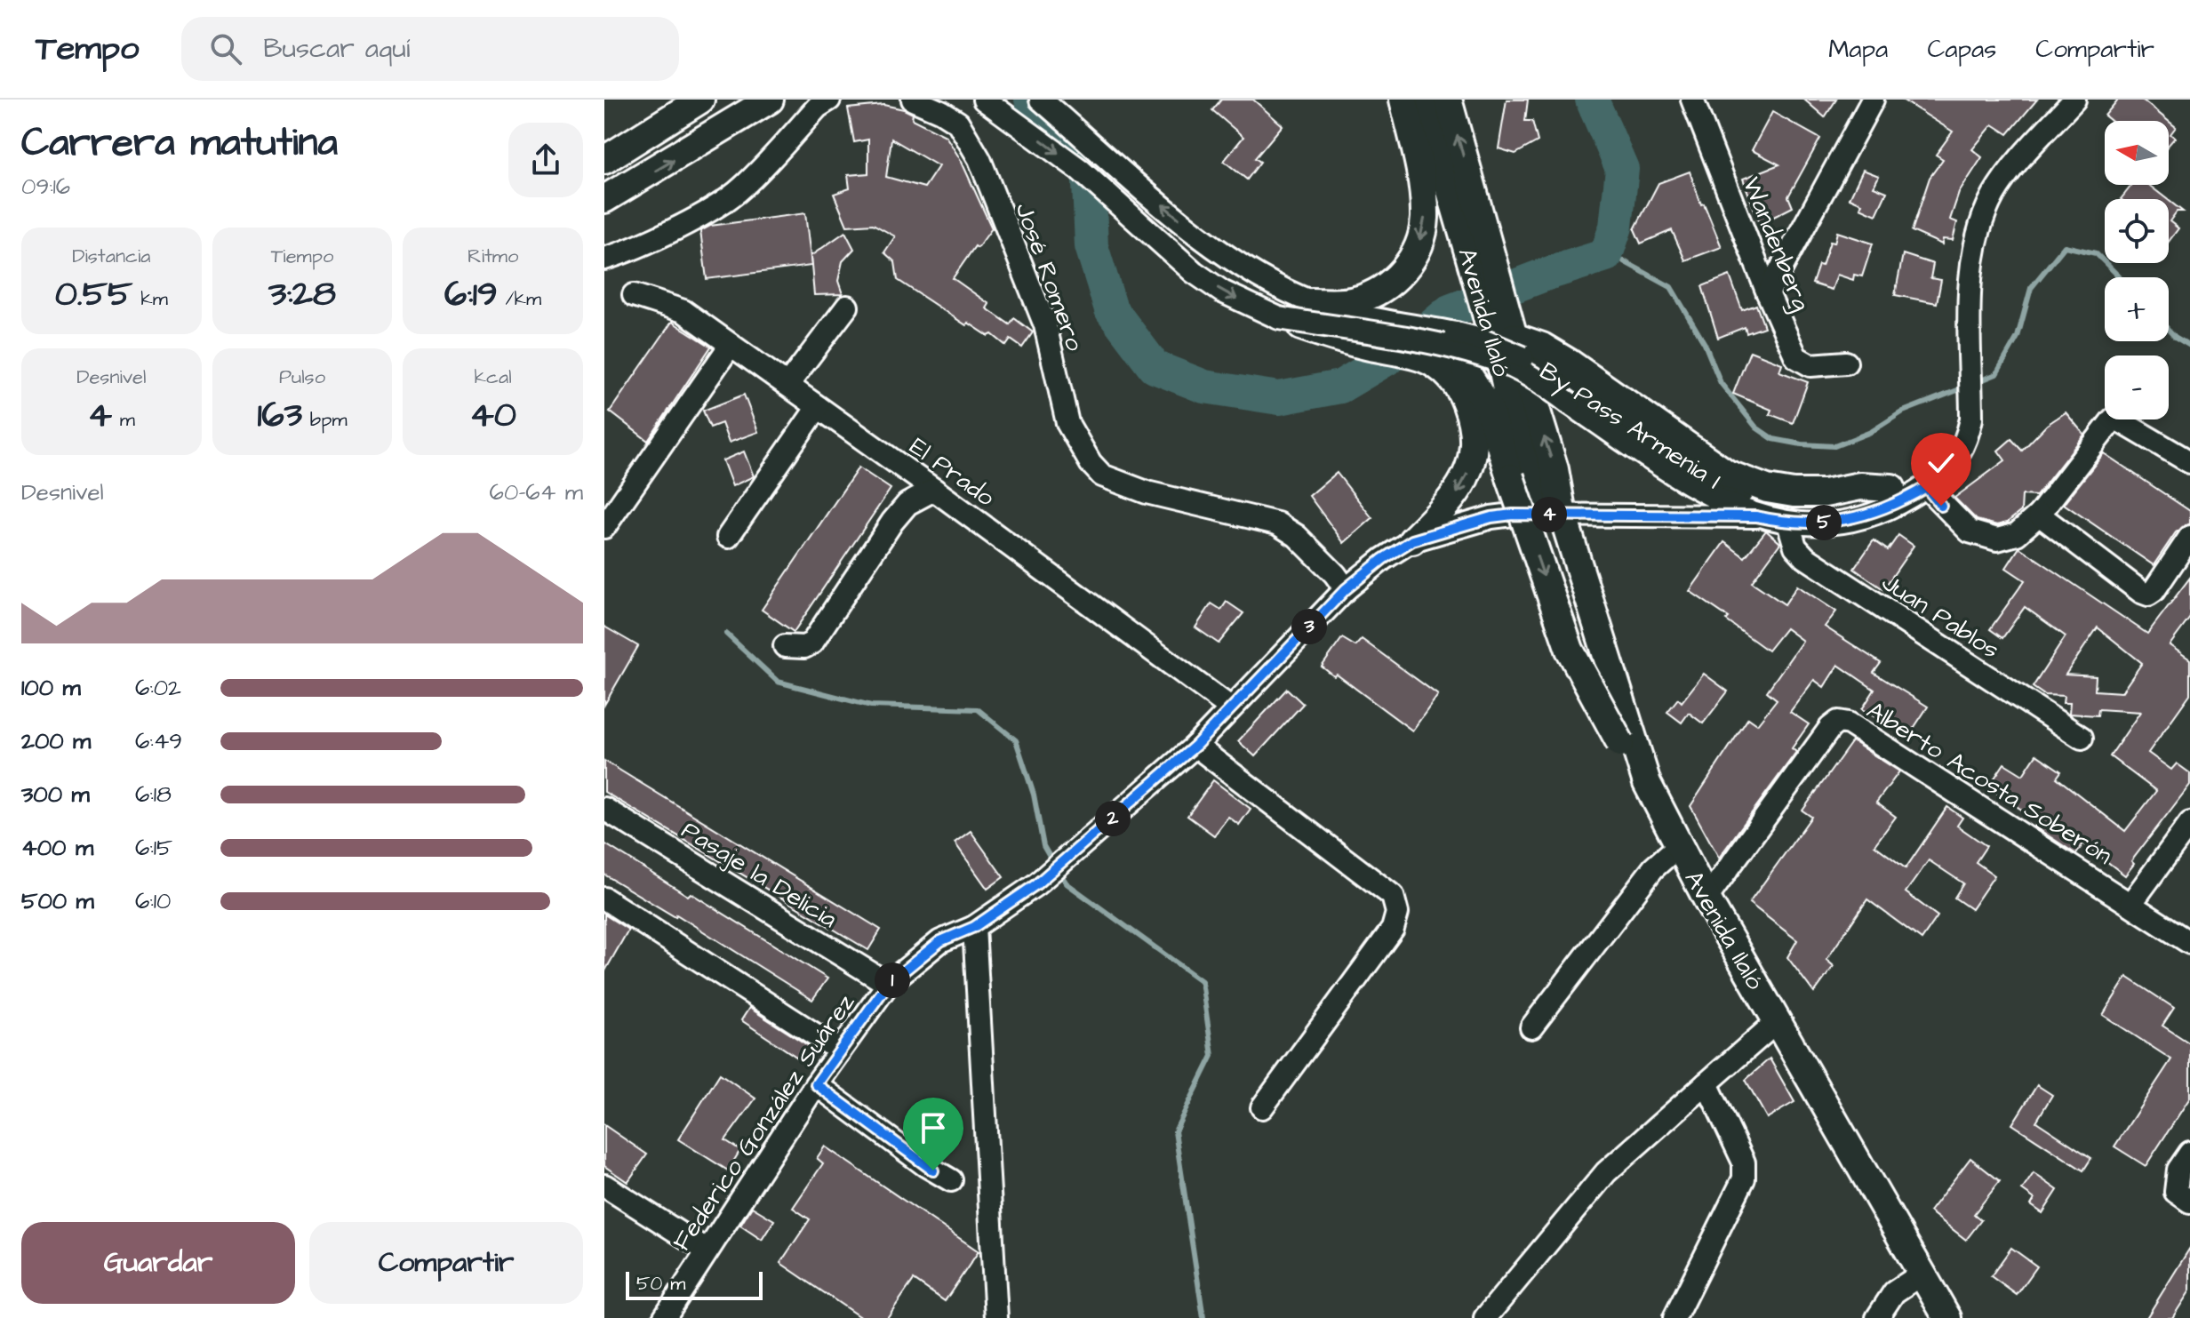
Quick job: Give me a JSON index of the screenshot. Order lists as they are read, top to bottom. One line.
{"streets":{"main road":["Avenida Ilaló"],"street":["Wandenberg","José Romero","By Pass Armenia I","El Prado","Juan Pablos","Alberto Acosta Soberón","Pasaje la Delicia","Federico González Suárez"]},"crossings":[["José Romero","Federico González Suárez"],["Avenida Ilaló","Alberto Acosta Soberón"],["Avenida Ilaló","Federico González Suárez"],["By Pass Armenia I","Juan Pablos"],["By Pass Armenia I","Federico González Suárez"],["El Prado","Federico González Suárez"],["Pasaje la Delicia","Federico González Suárez"]],"scale_bar":"50 m","north":"left","page":{"header":"Tempo","search":"Buscar aquí","nav":["Mapa","Capas","Compartir"],"heading":["Carrera matutina","09:16"],"map_buttons":["+","−"],"stats":[["Distancia","0.55 km"],["Tiempo","3:28"],["Ritmo","6:19 /km"],["Desnivel","4 m"],["Pulso","163 bpm"],["kcal","40"]],"chart":["Desnivel","60–64 m"],"pins":["4","5","3","2","1"],"list":[{"name":"100 m","note":"6:02"},{"name":"200 m","note":"6:49"},{"name":"300 m","note":"6:18"},{"name":"400 m","note":"6:15"},{"name":"500 m","note":"6:10"}],"buttons":["Guardar","Compartir"],"scale":"50 m"}}
